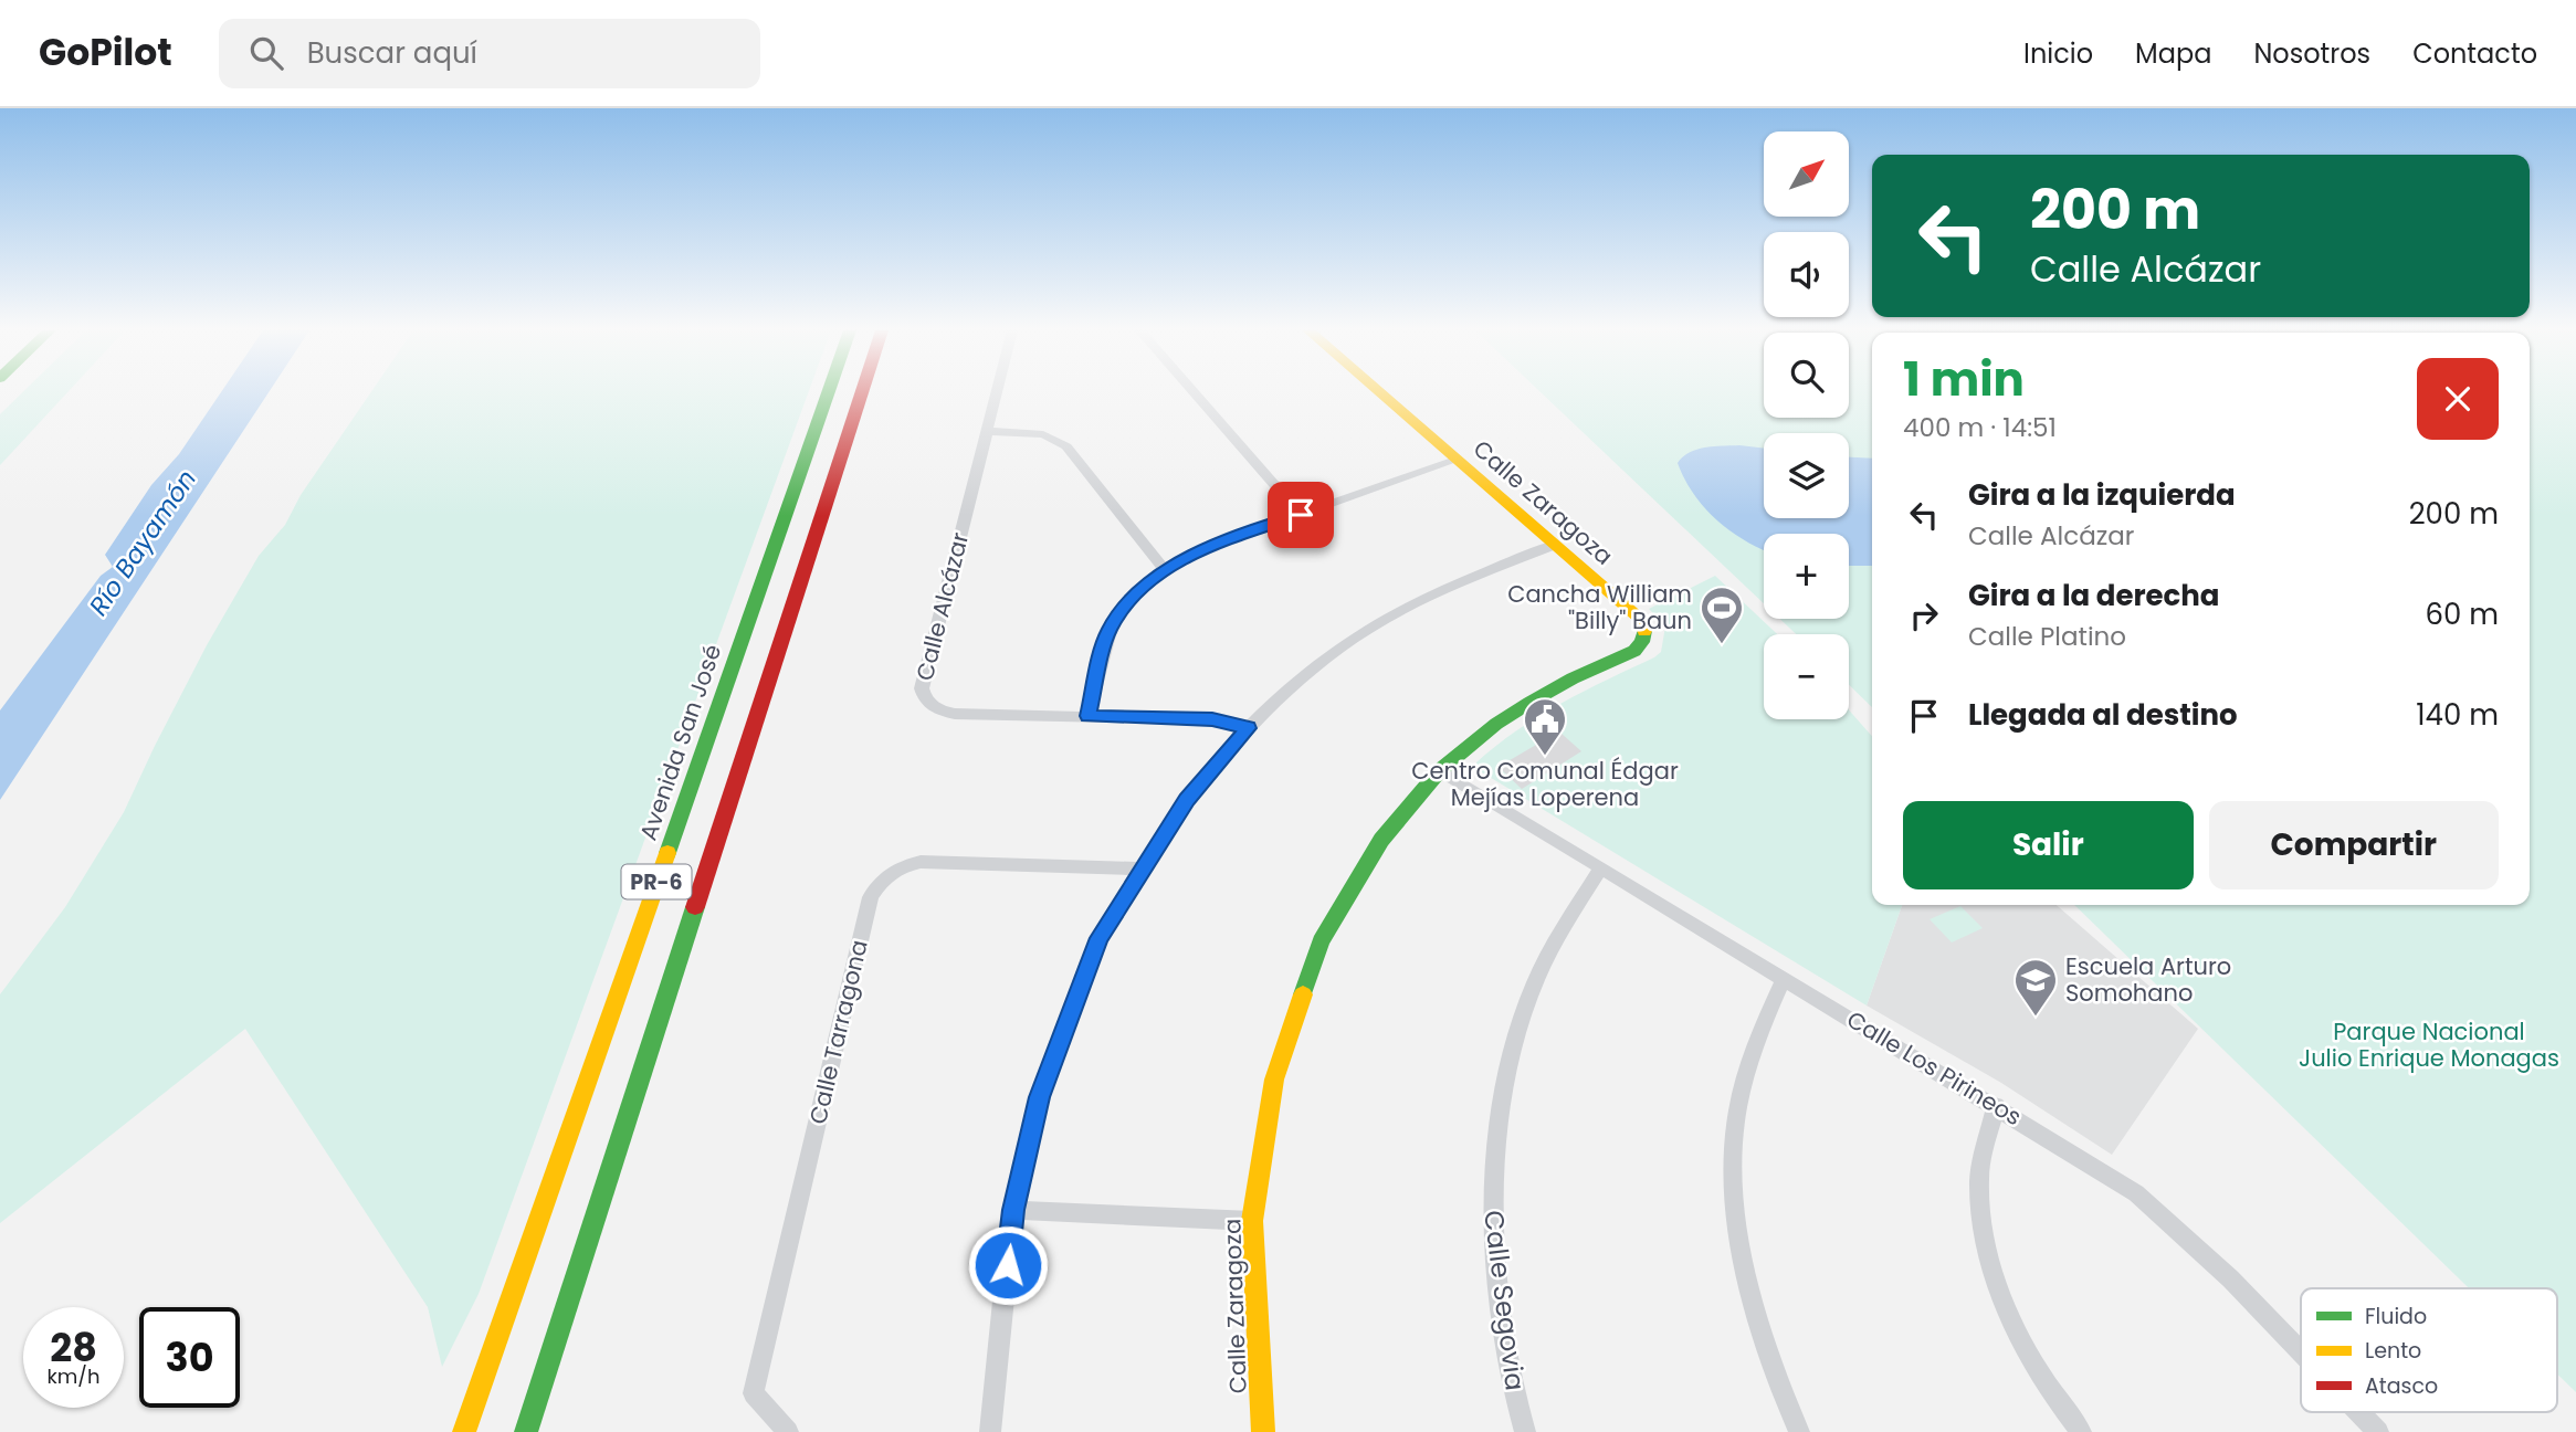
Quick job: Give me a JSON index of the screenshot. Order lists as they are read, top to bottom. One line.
{"streets":{"main road":["Calle Zaragoza","Avenida San José","PR-6"],"street":["Calle Alcázar","Calle Tarragona","Calle Los Pirineos","Calle Segovia"]},"crossings":[["Calle Zaragoza","Calle Los Pirineos"],["Calle Los Pirineos","Calle Segovia"]],"water":["Río Bayamón"],"parks":["Parque Nacional Julio Enrique Monagas"],"places":{"sports":["Cancha William \"Billy\" Baun"],"public building":["Centro Comunal Édgar Mejías Loperena"],"school or university":["Escuela Arturo Somohano"]},"legend":["Fluido","Lento","Atasco"],"north":"top right","page":{"header":"GoPilot","search":"Buscar aquí","nav":["Inicio","Mapa","Nosotros","Contacto"],"map_buttons":["+","−"],"turn":["200 m","Calle Alcázar"],"heading":["1 min","400 m · 14:51"],"list":[{"name":"Gira a la izquierda","note":"Calle Alcázar","value":"200 m"},{"name":"Gira a la derecha","note":"Calle Platino","value":"60 m"},{"name":"Llegada al destino","value":"140 m"}],"buttons":["Salir","Compartir"],"speed":"28 km/h","limit":"30"}}
